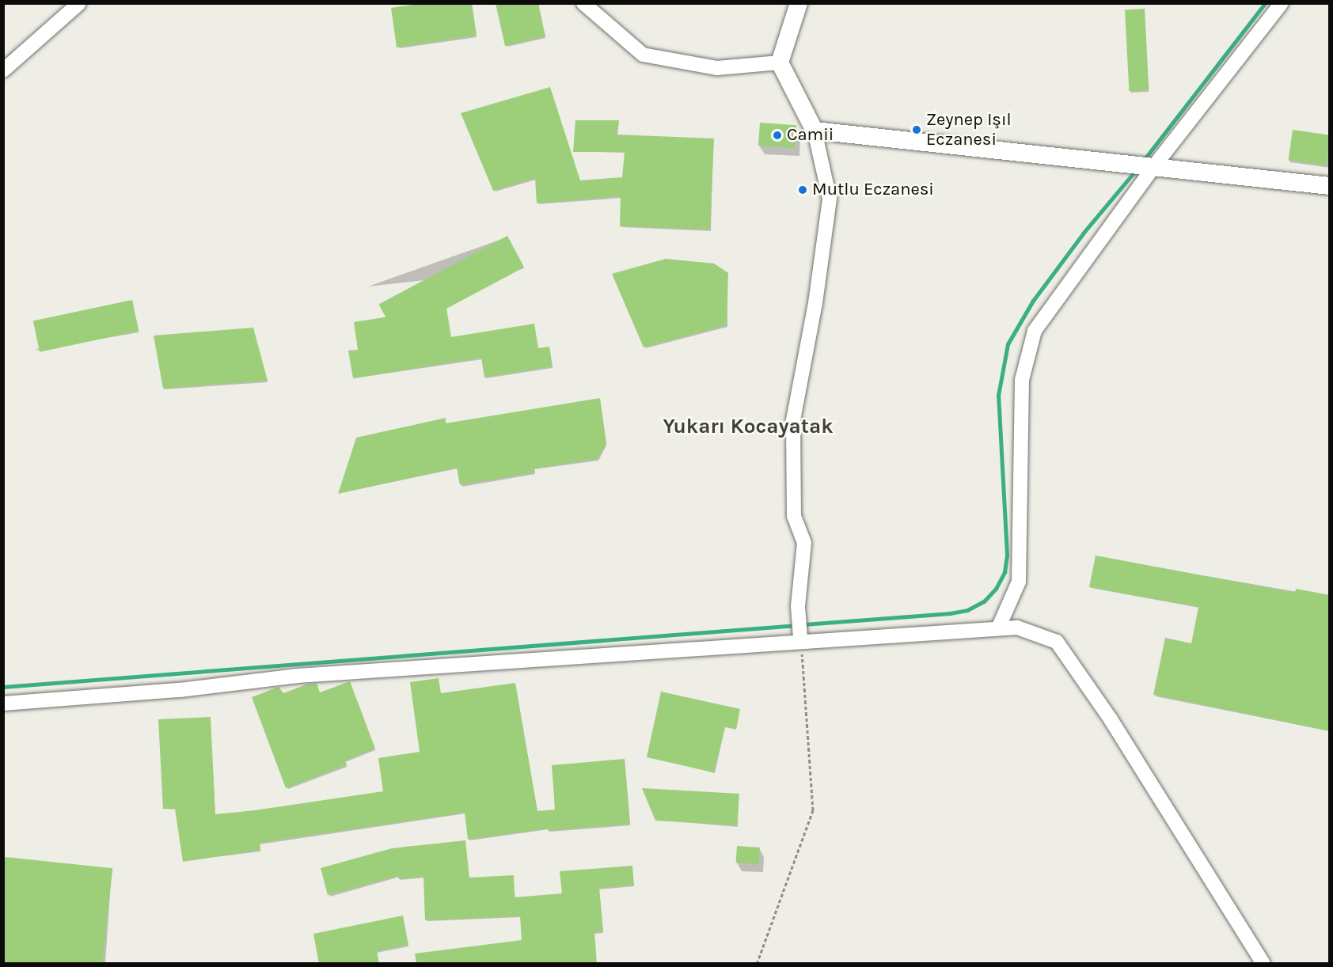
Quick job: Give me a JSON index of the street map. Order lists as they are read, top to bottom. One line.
{"districts":["Yukarı Kocayatak"],"places":["Zeynep Işıl Eczanesi","Camii","Mutlu Eczanesi"]}
